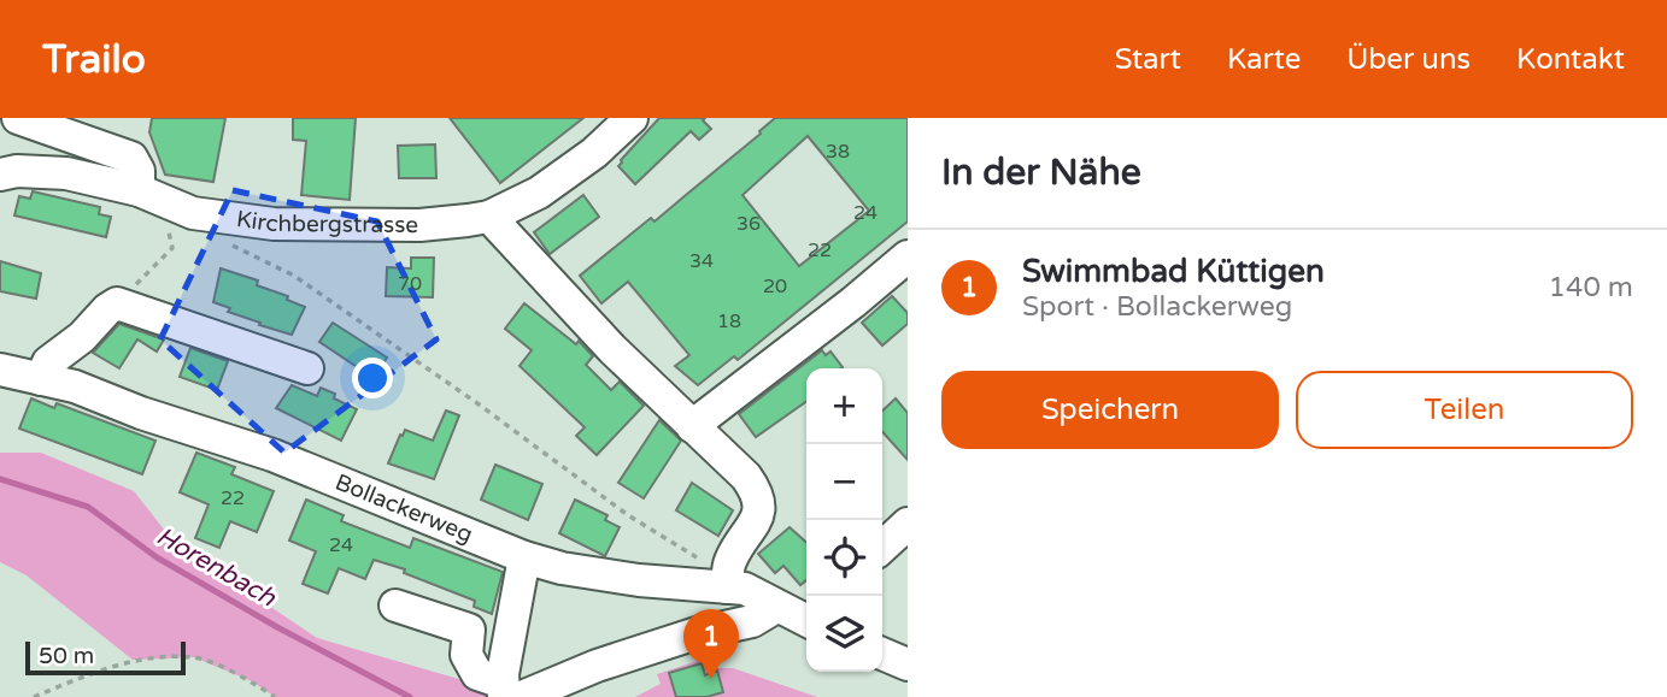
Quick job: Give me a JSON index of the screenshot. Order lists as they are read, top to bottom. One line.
{"streets":{"street":["Kirchbergstrasse","Bollackerweg"]},"water":["Horenbach"],"house_numbers":["38","24","36","22","34","70","20","18","22","24"],"scale_bar":"50 m","page":{"header":"Trailo","nav":["Start","Karte","Über uns","Kontakt"],"heading":"In der Nähe","list":[{"mark":"1","name":"Swimmbad Küttigen","note":"Sport · Bollackerweg","value":"140 m"}],"buttons":["Speichern","Teilen"],"map_buttons":["+","−"],"pins":"1","scale":"50 m"}}
